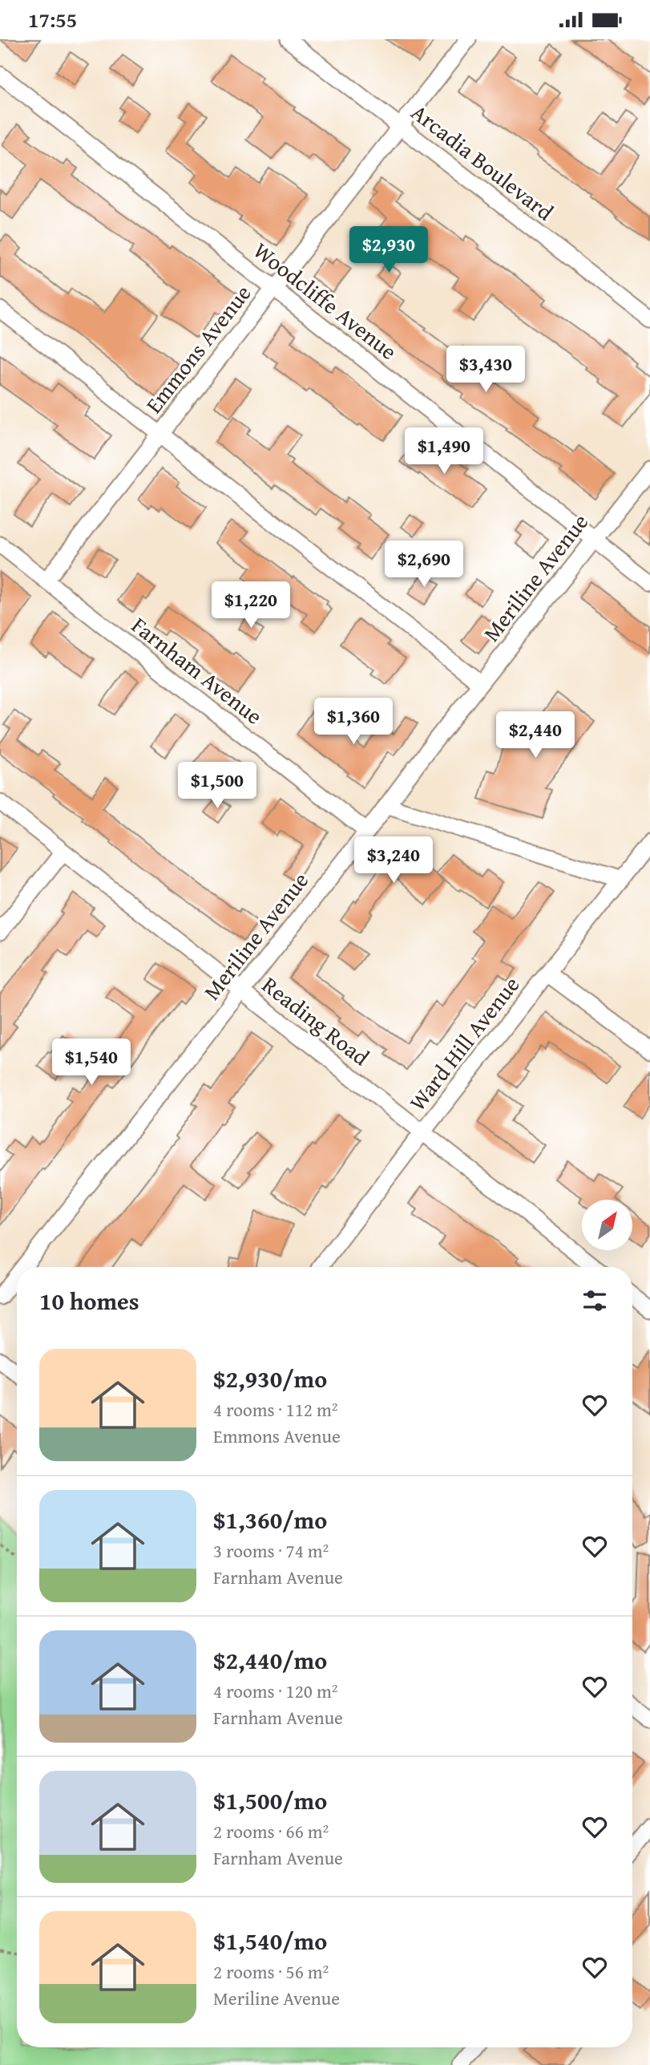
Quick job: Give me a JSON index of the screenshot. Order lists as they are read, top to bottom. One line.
{"streets":{"street":["Arcadia Boulevard","Woodcliffe Avenue","Emmons Avenue","Meriline Avenue","Farnham Avenue","Reading Road","Ward Hill Avenue"]},"crossings":[["Arcadia Boulevard","Emmons Avenue"],["Woodcliffe Avenue","Emmons Avenue"],["Woodcliffe Avenue","Meriline Avenue"],["Emmons Avenue","Farnham Avenue"],["Meriline Avenue","Farnham Avenue"],["Meriline Avenue","Reading Road"],["Reading Road","Ward Hill Avenue"]],"north":"top right","page":{"status":"17:55","price":["$2,930","$3,430","$1,490","$2,690","$1,220","$1,360","$2,440","$1,500","$3,240","$1,540"],"heading":"10 homes","list":[{"name":"$2,930/mo","note":"4 rooms · 112 m² · Emmons Avenue"},{"name":"$1,360/mo","note":"3 rooms · 74 m² · Farnham Avenue"},{"name":"$2,440/mo","note":"4 rooms · 120 m² · Farnham Avenue"},{"name":"$1,500/mo","note":"2 rooms · 66 m² · Farnham Avenue"},{"name":"$1,540/mo","note":"2 rooms · 56 m² · Meriline Avenue"}]}}
